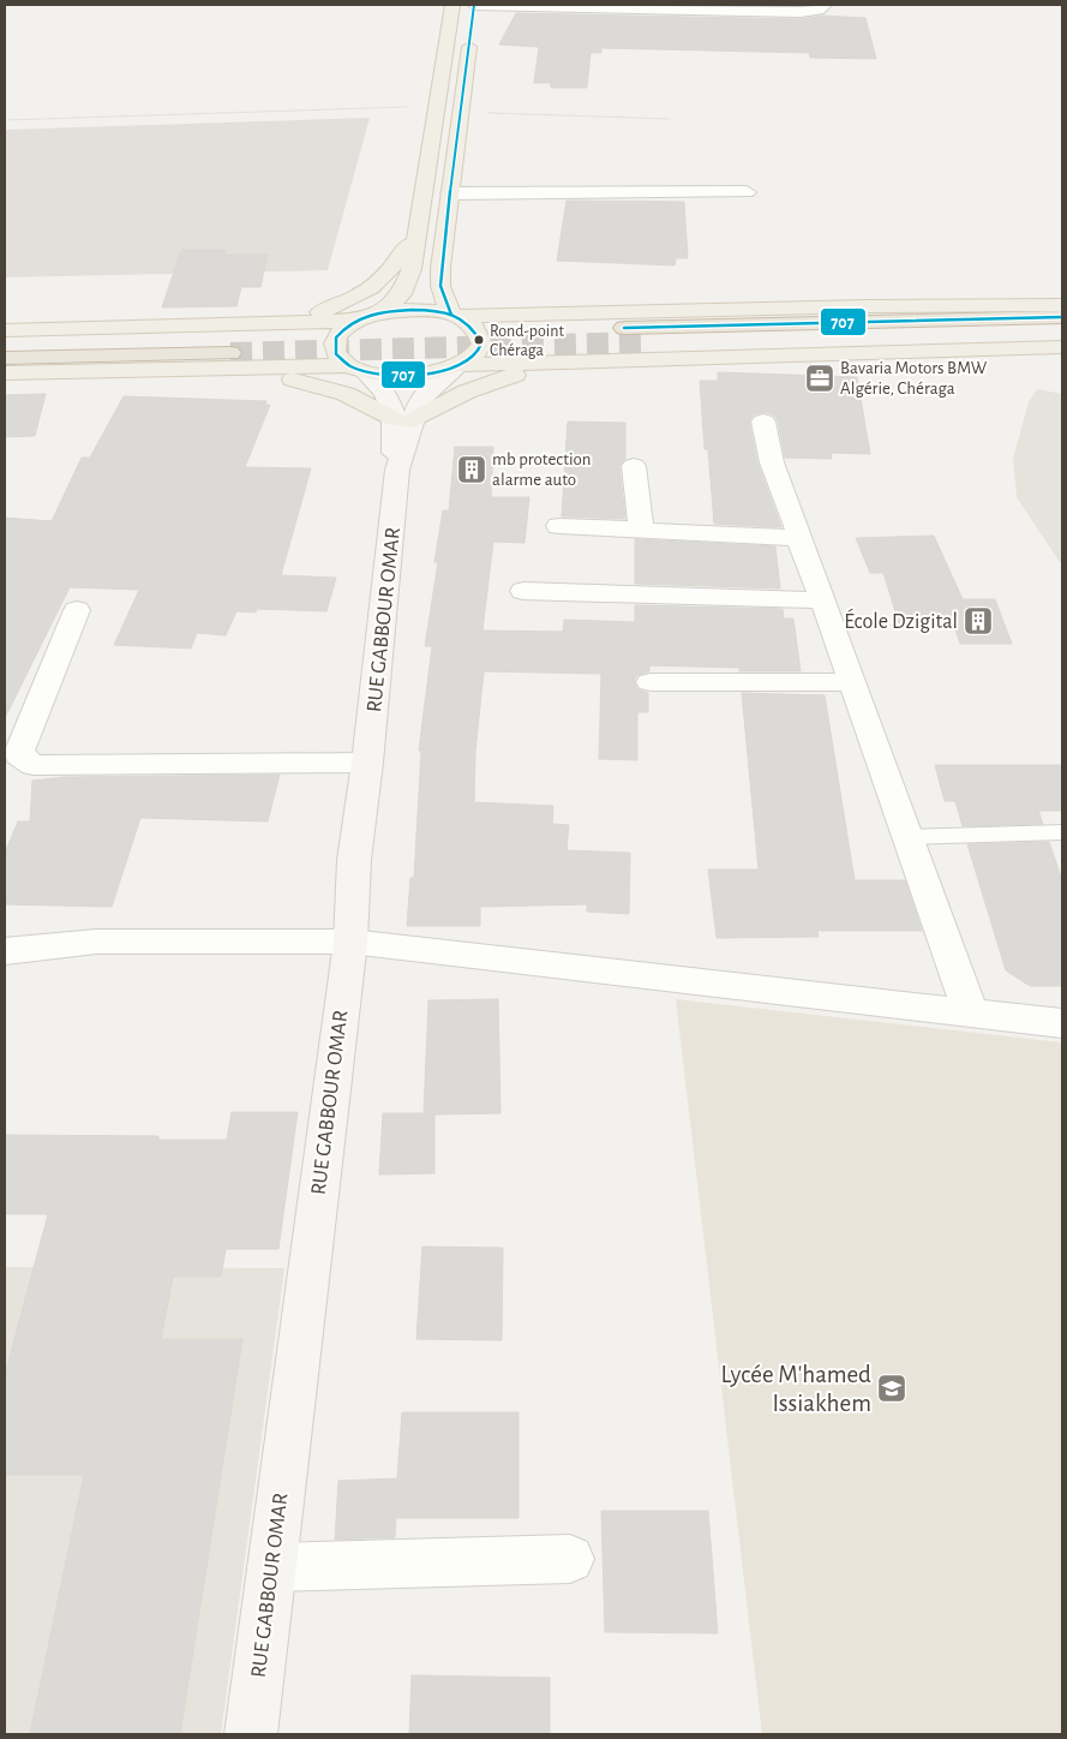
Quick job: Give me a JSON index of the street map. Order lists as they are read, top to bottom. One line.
{"streets":{"main road":["RUE GABBOUR OMAR"]},"places":{"other":["Rond-point Chéraga"],"office":["Bavaria Motors BMW Algérie, Chéraga"],"building":["mb protection alarme auto","École Dzigital"],"school or university":["Lycée M'hamed Issiakhem"]},"lines":["transit line 707"]}
